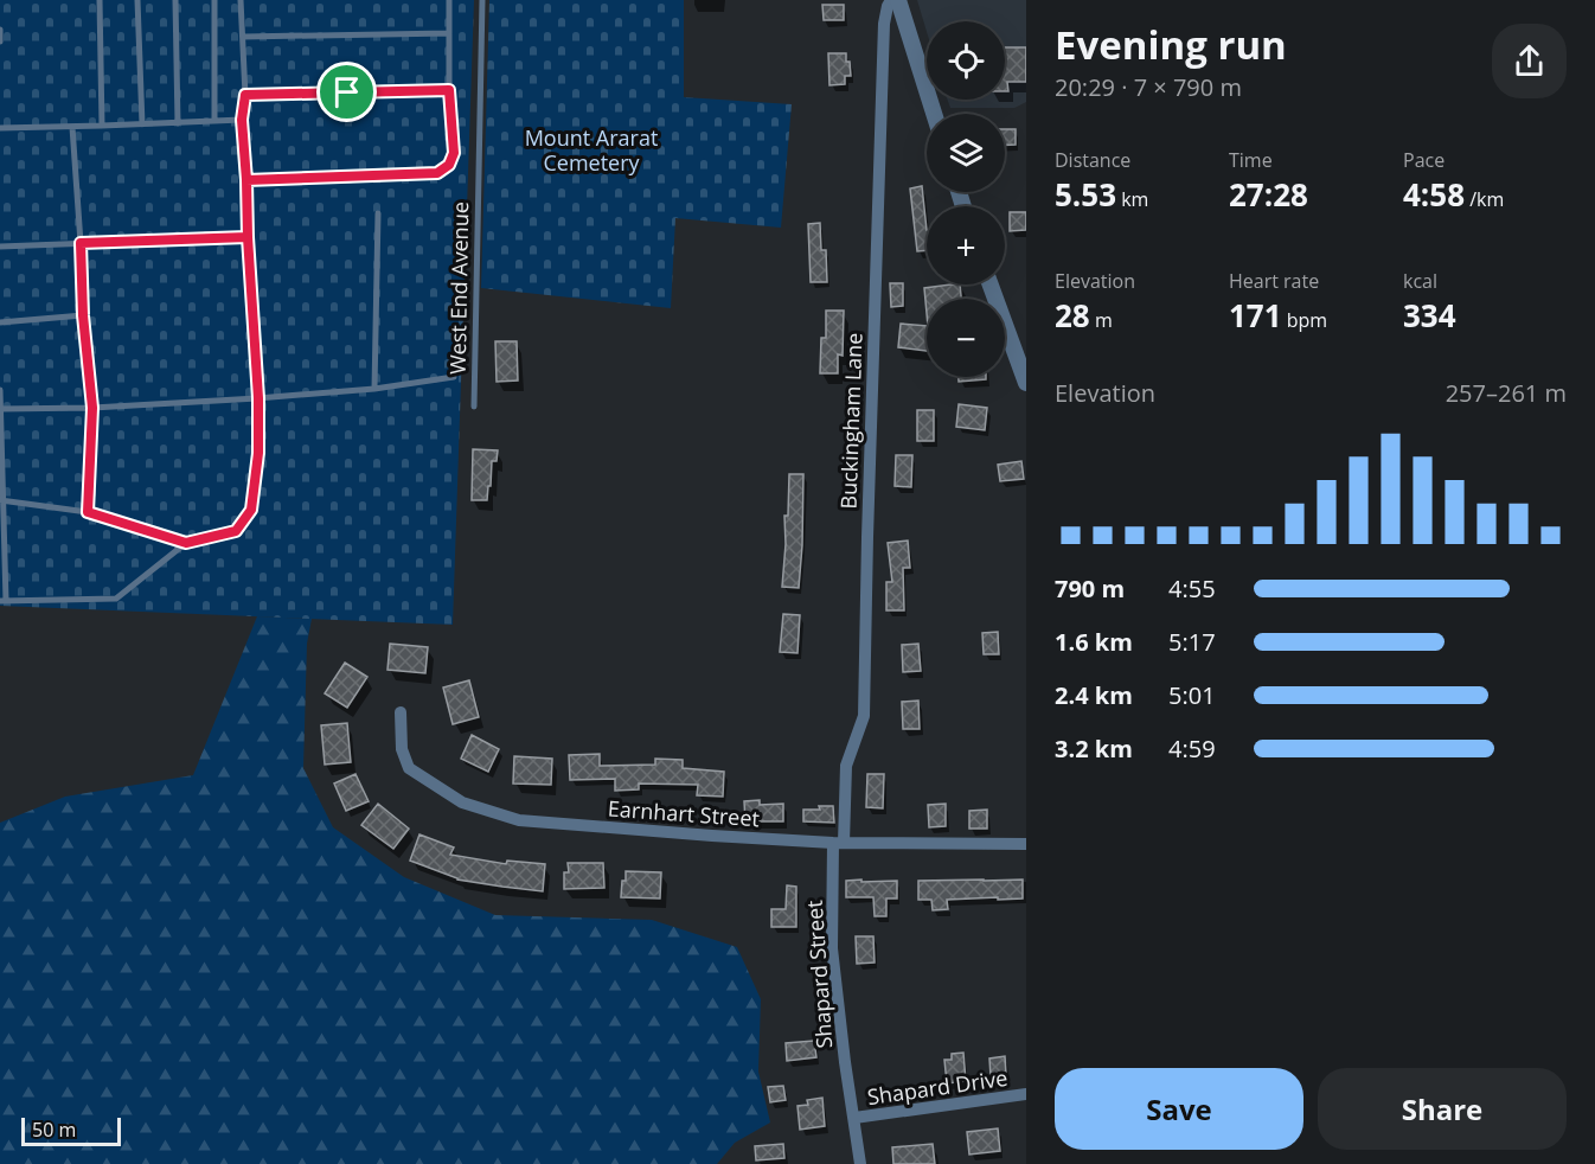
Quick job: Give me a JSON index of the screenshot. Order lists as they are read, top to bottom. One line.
{"streets":{"street":["Buckingham Lane","Earnhart Street","Shapard Street","Shapard Drive"],"lane":["West End Avenue"]},"crossings":[["Buckingham Lane","Earnhart Street"],["Buckingham Lane","Shapard Street"],["Earnhart Street","Shapard Street"],["Shapard Street","Shapard Drive"]],"parks":["Mount Ararat Cemetery"],"scale_bar":"50 m","page":{"heading":["Evening run","20:29 · 7 × 790 m"],"map_buttons":["+","−"],"stats":[["Distance","5.53 km"],["Time","27:28"],["Pace","4:58 /km"],["Elevation","28 m"],["Heart rate","171 bpm"],["kcal","334"]],"chart":["Elevation","257–261 m"],"list":[{"name":"790 m","note":"4:55"},{"name":"1.6 km","note":"5:17"},{"name":"2.4 km","note":"5:01"},{"name":"3.2 km","note":"4:59"}],"buttons":["Save","Share"],"scale":"50 m"}}
